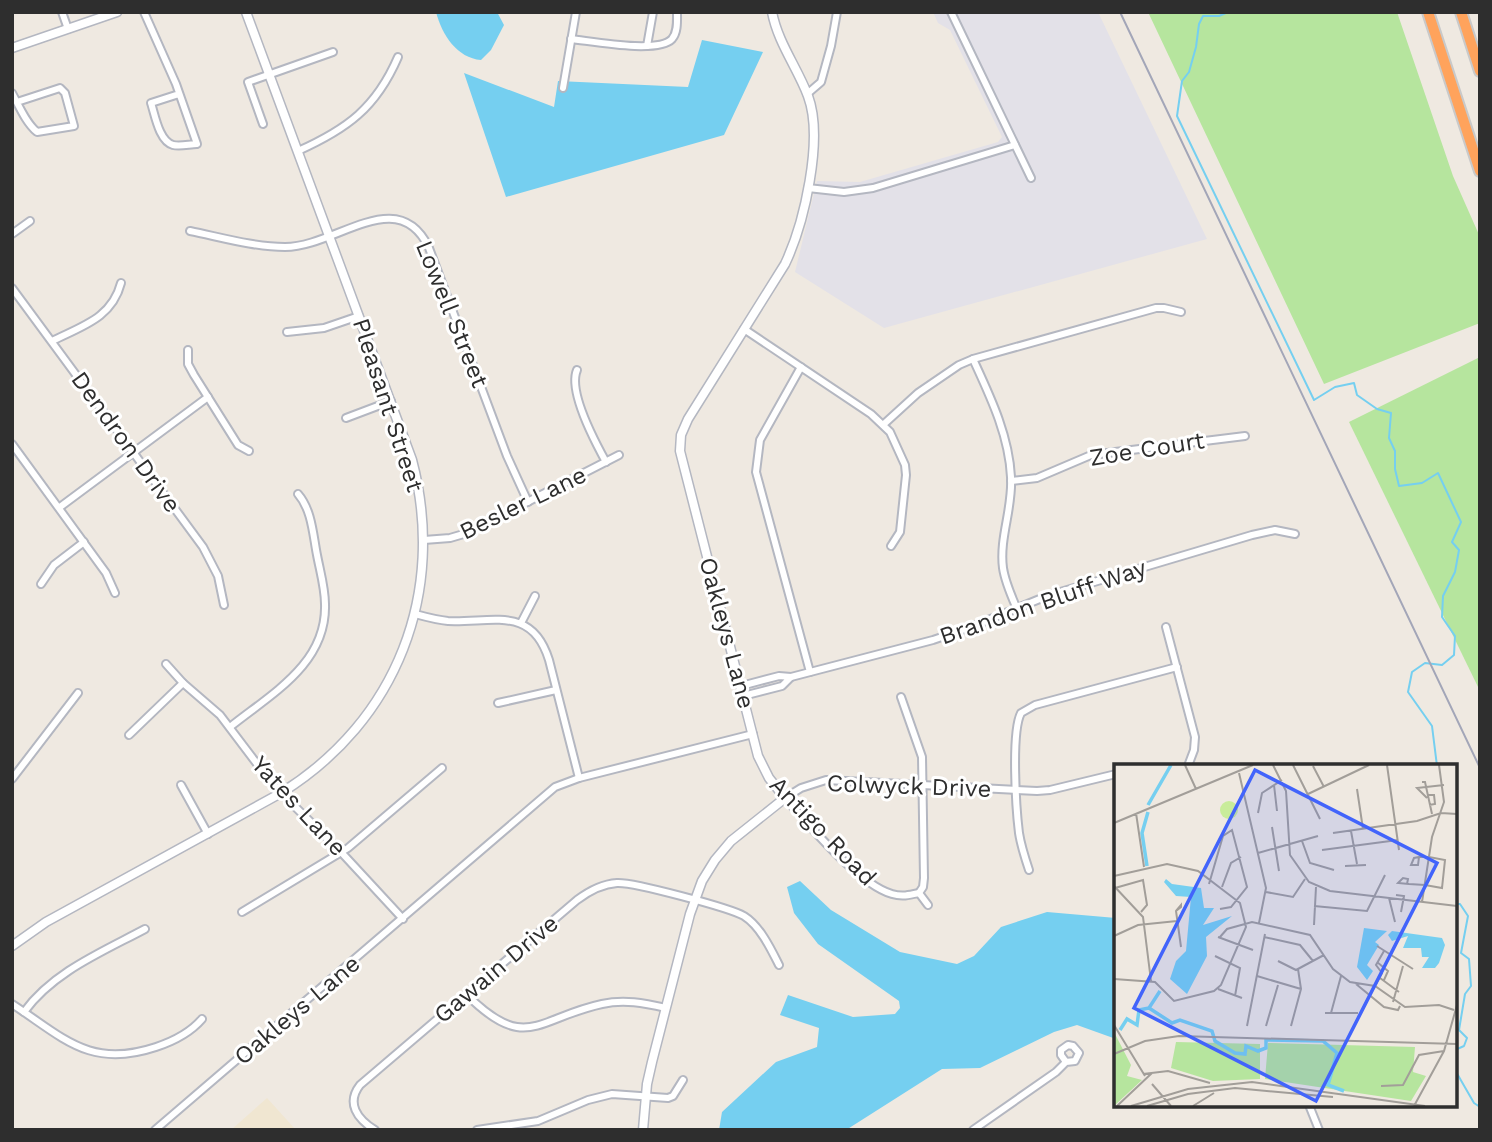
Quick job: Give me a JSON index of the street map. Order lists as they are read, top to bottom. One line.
{"streets":{"street":["Lowell Street","Pleasant Street","Dendron Drive","Zoe Court","Besler Lane","Brandon Bluff Way","Oakleys Lane","Colwyck Drive","Yates Lane","Antigo Road","Gawain Drive"]},"crossings":[["Lowell Street","Pleasant Street"],["Lowell Street","Besler Lane"],["Pleasant Street","Besler Lane"],["Pleasant Street","Yates Lane"],["Brandon Bluff Way","Oakleys Lane"],["Oakleys Lane","Yates Lane"],["Oakleys Lane","Antigo Road"],["Colwyck Drive","Antigo Road"],["Colwyck Drive","Gawain Drive"]]}
